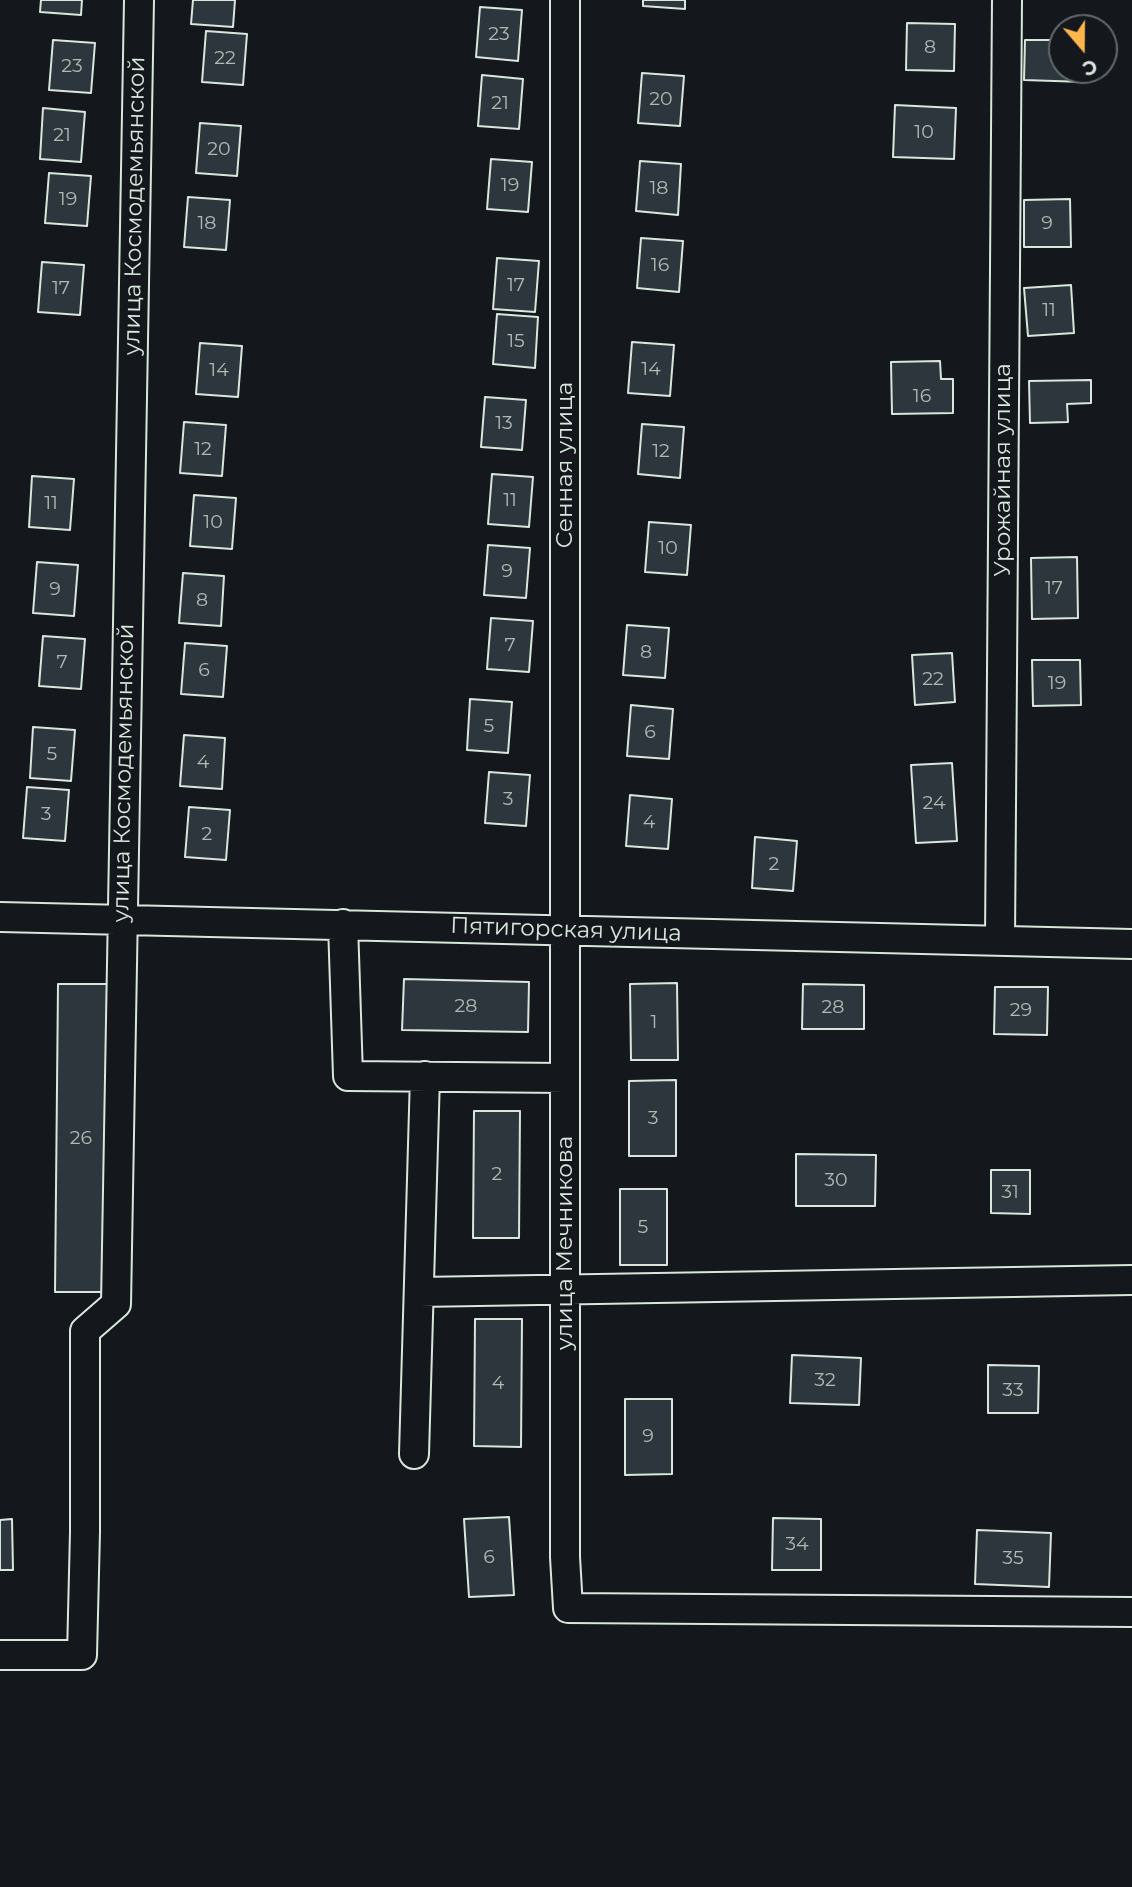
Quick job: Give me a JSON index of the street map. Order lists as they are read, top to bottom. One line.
{"streets":{"street":["улица Космодемьянской","Сенная улица","Урожайная улица","Пятигорская улица","улица Мечникова"]},"crossings":[["улица Космодемьянской","Пятигорская улица"],["Сенная улица","Пятигорская улица"],["Сенная улица","улица Мечникова"],["Урожайная улица","Пятигорская улица"],["Пятигорская улица","улица Мечникова"]],"house_numbers":["23","8","22","23","20","21","10","21","20","19","18","19","18","9","16","17","17","11","15","14","14","16","13","12","12","11","11","10","10","9","17","9","8","7","8","7","6","22","19","5","6","5","4","3","24","3","4","2","2","28","28","29","1","3","26","2","30","31","5","32","4","33","9","34","6","35"],"north":"bottom"}
